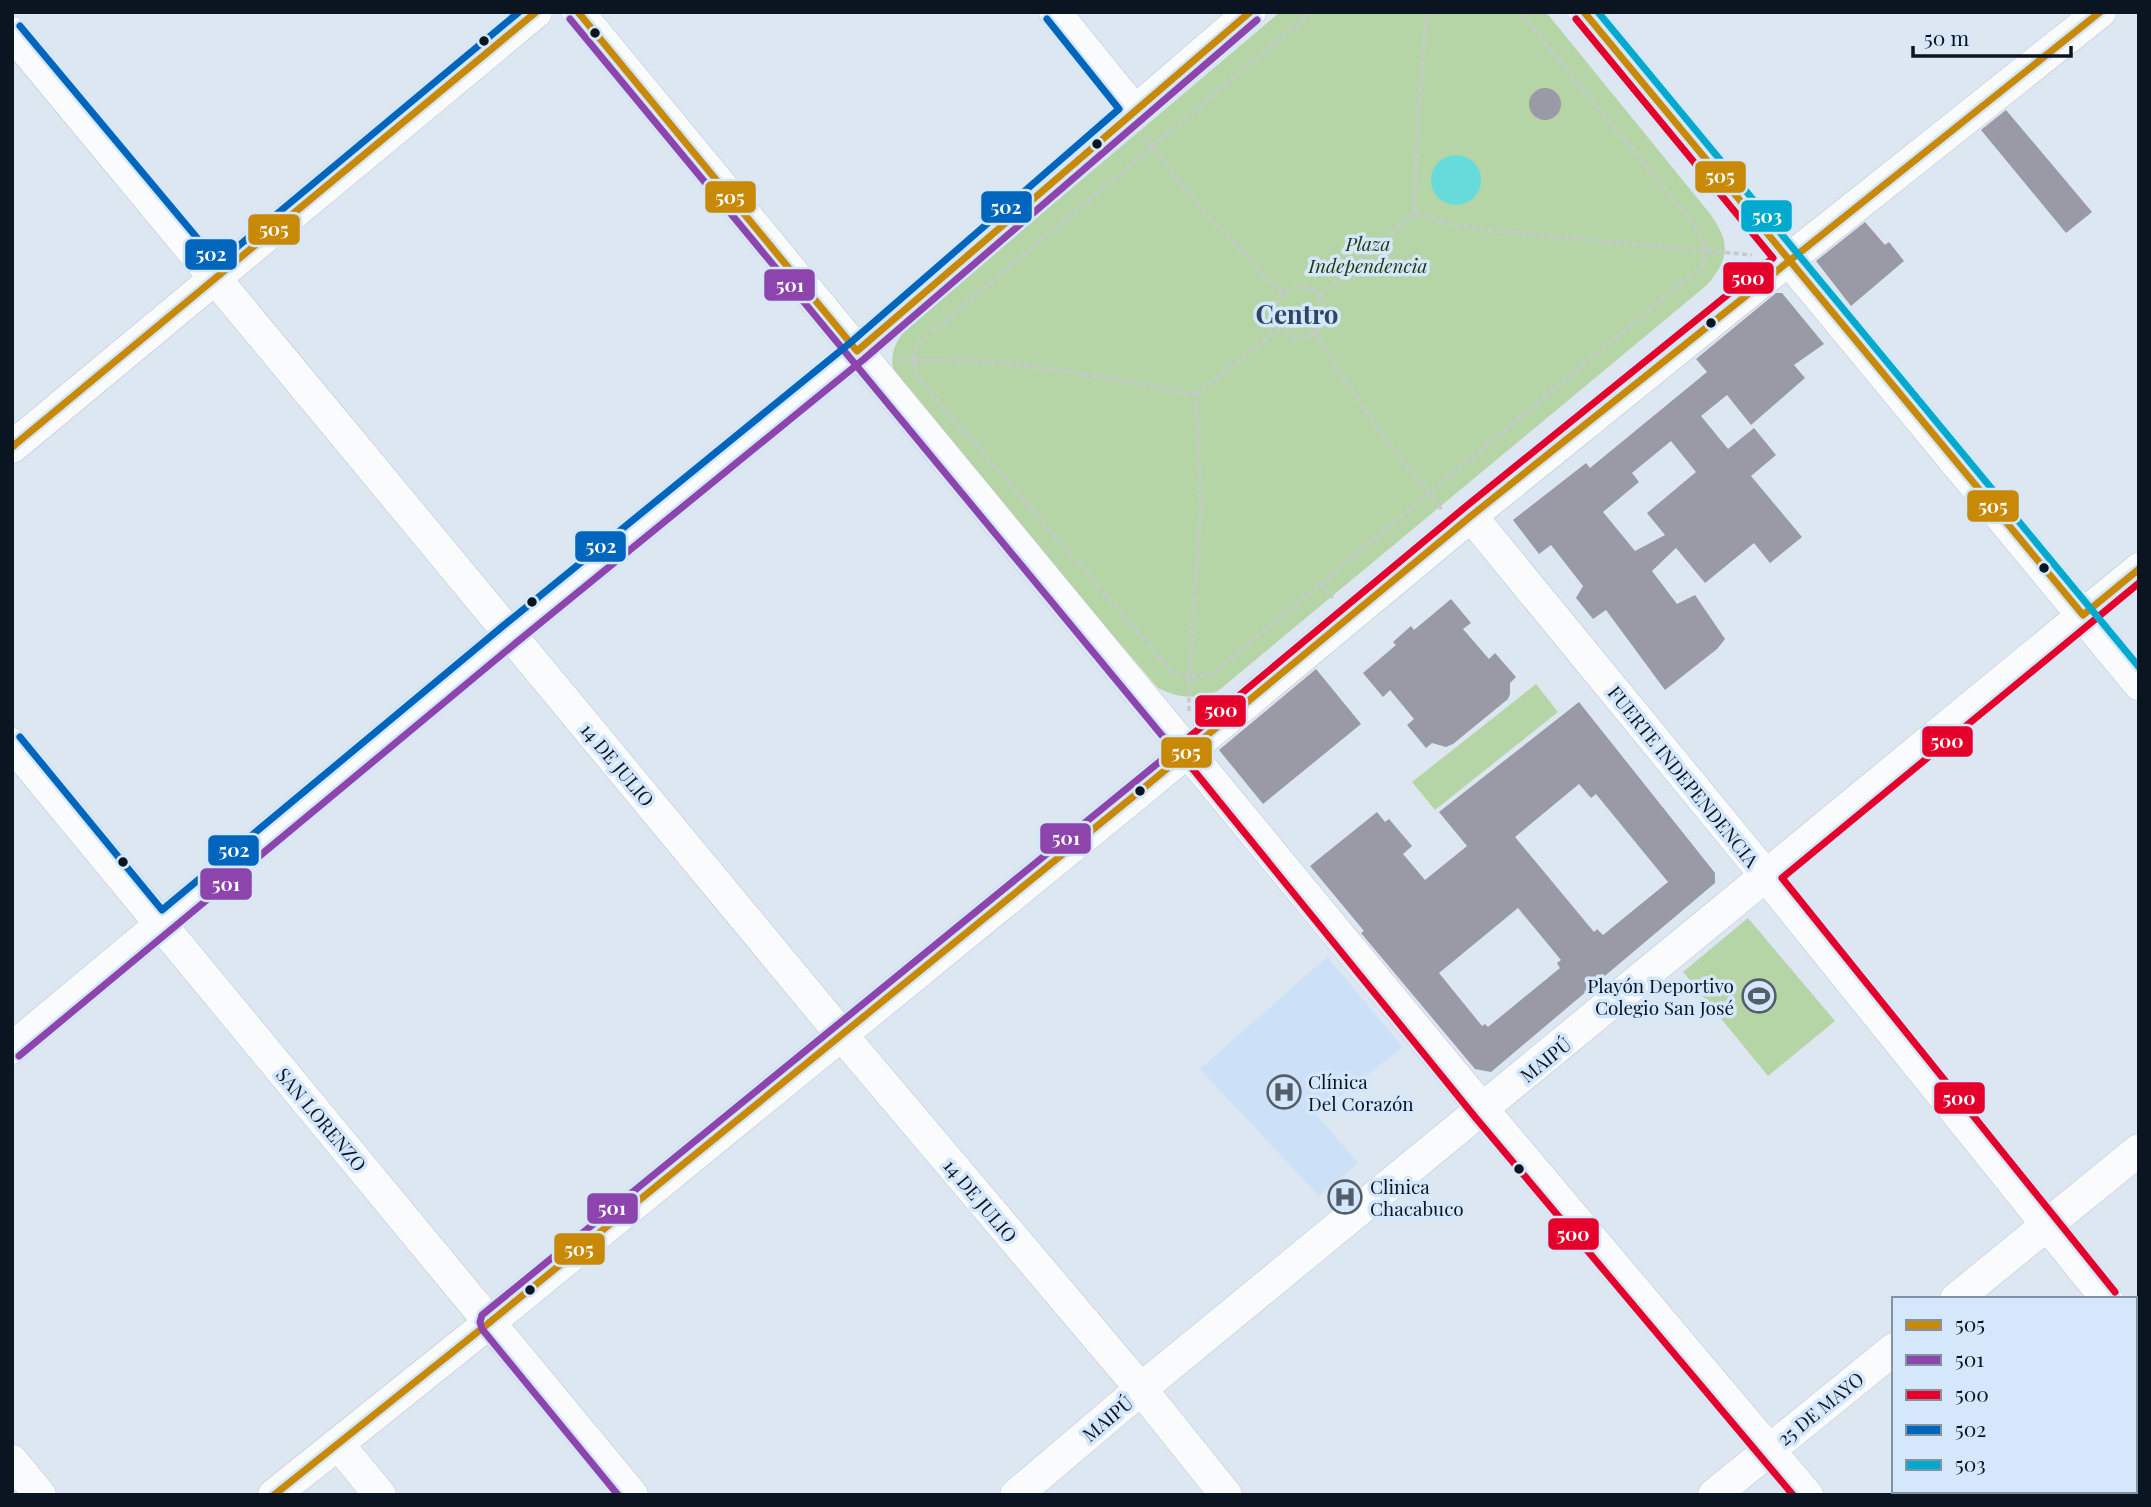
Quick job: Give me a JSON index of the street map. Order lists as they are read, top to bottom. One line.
{"streets":{"street":["14 DE JULIO","FUERTE INDEPENDENCIA","MAIPÚ","SAN LORENZO","25 DE MAYO"]},"crossings":[["14 DE JULIO","MAIPÚ"],["FUERTE INDEPENDENCIA","MAIPÚ"]],"districts":["Centro"],"parks":["Plaza Independencia"],"places":{"sports":["Playón Deportivo Colegio San José"],"hospital":["Clínica Del Corazón","Clinica Chacabuco"]},"lines":["transit line 505","transit line 502","transit line 503","transit line 501","transit line 500"],"legend":["505","501","500","502","503"],"scale_bar":"50 m"}
